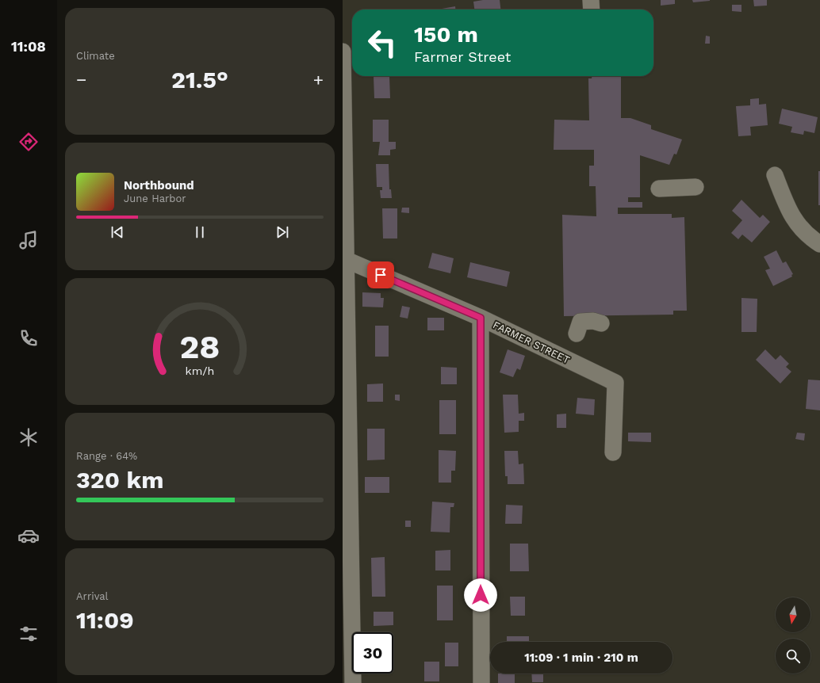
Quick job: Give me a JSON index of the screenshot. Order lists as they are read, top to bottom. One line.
{"streets":{"street":["FARMER STREET"]},"north":"bottom","page":{"tabs":"11:08","tile":["Climate",["Range · 64%","320 km"],["Arrival","11:09"]],"turn":["150 m","Farmer Street"],"heat":["−","21.5°","+"],"song":["Northbound","June Harbor"],"limit":"30","trip":"11:09 · 1 min · 210 m","gauge":["28","km/h"]}}
